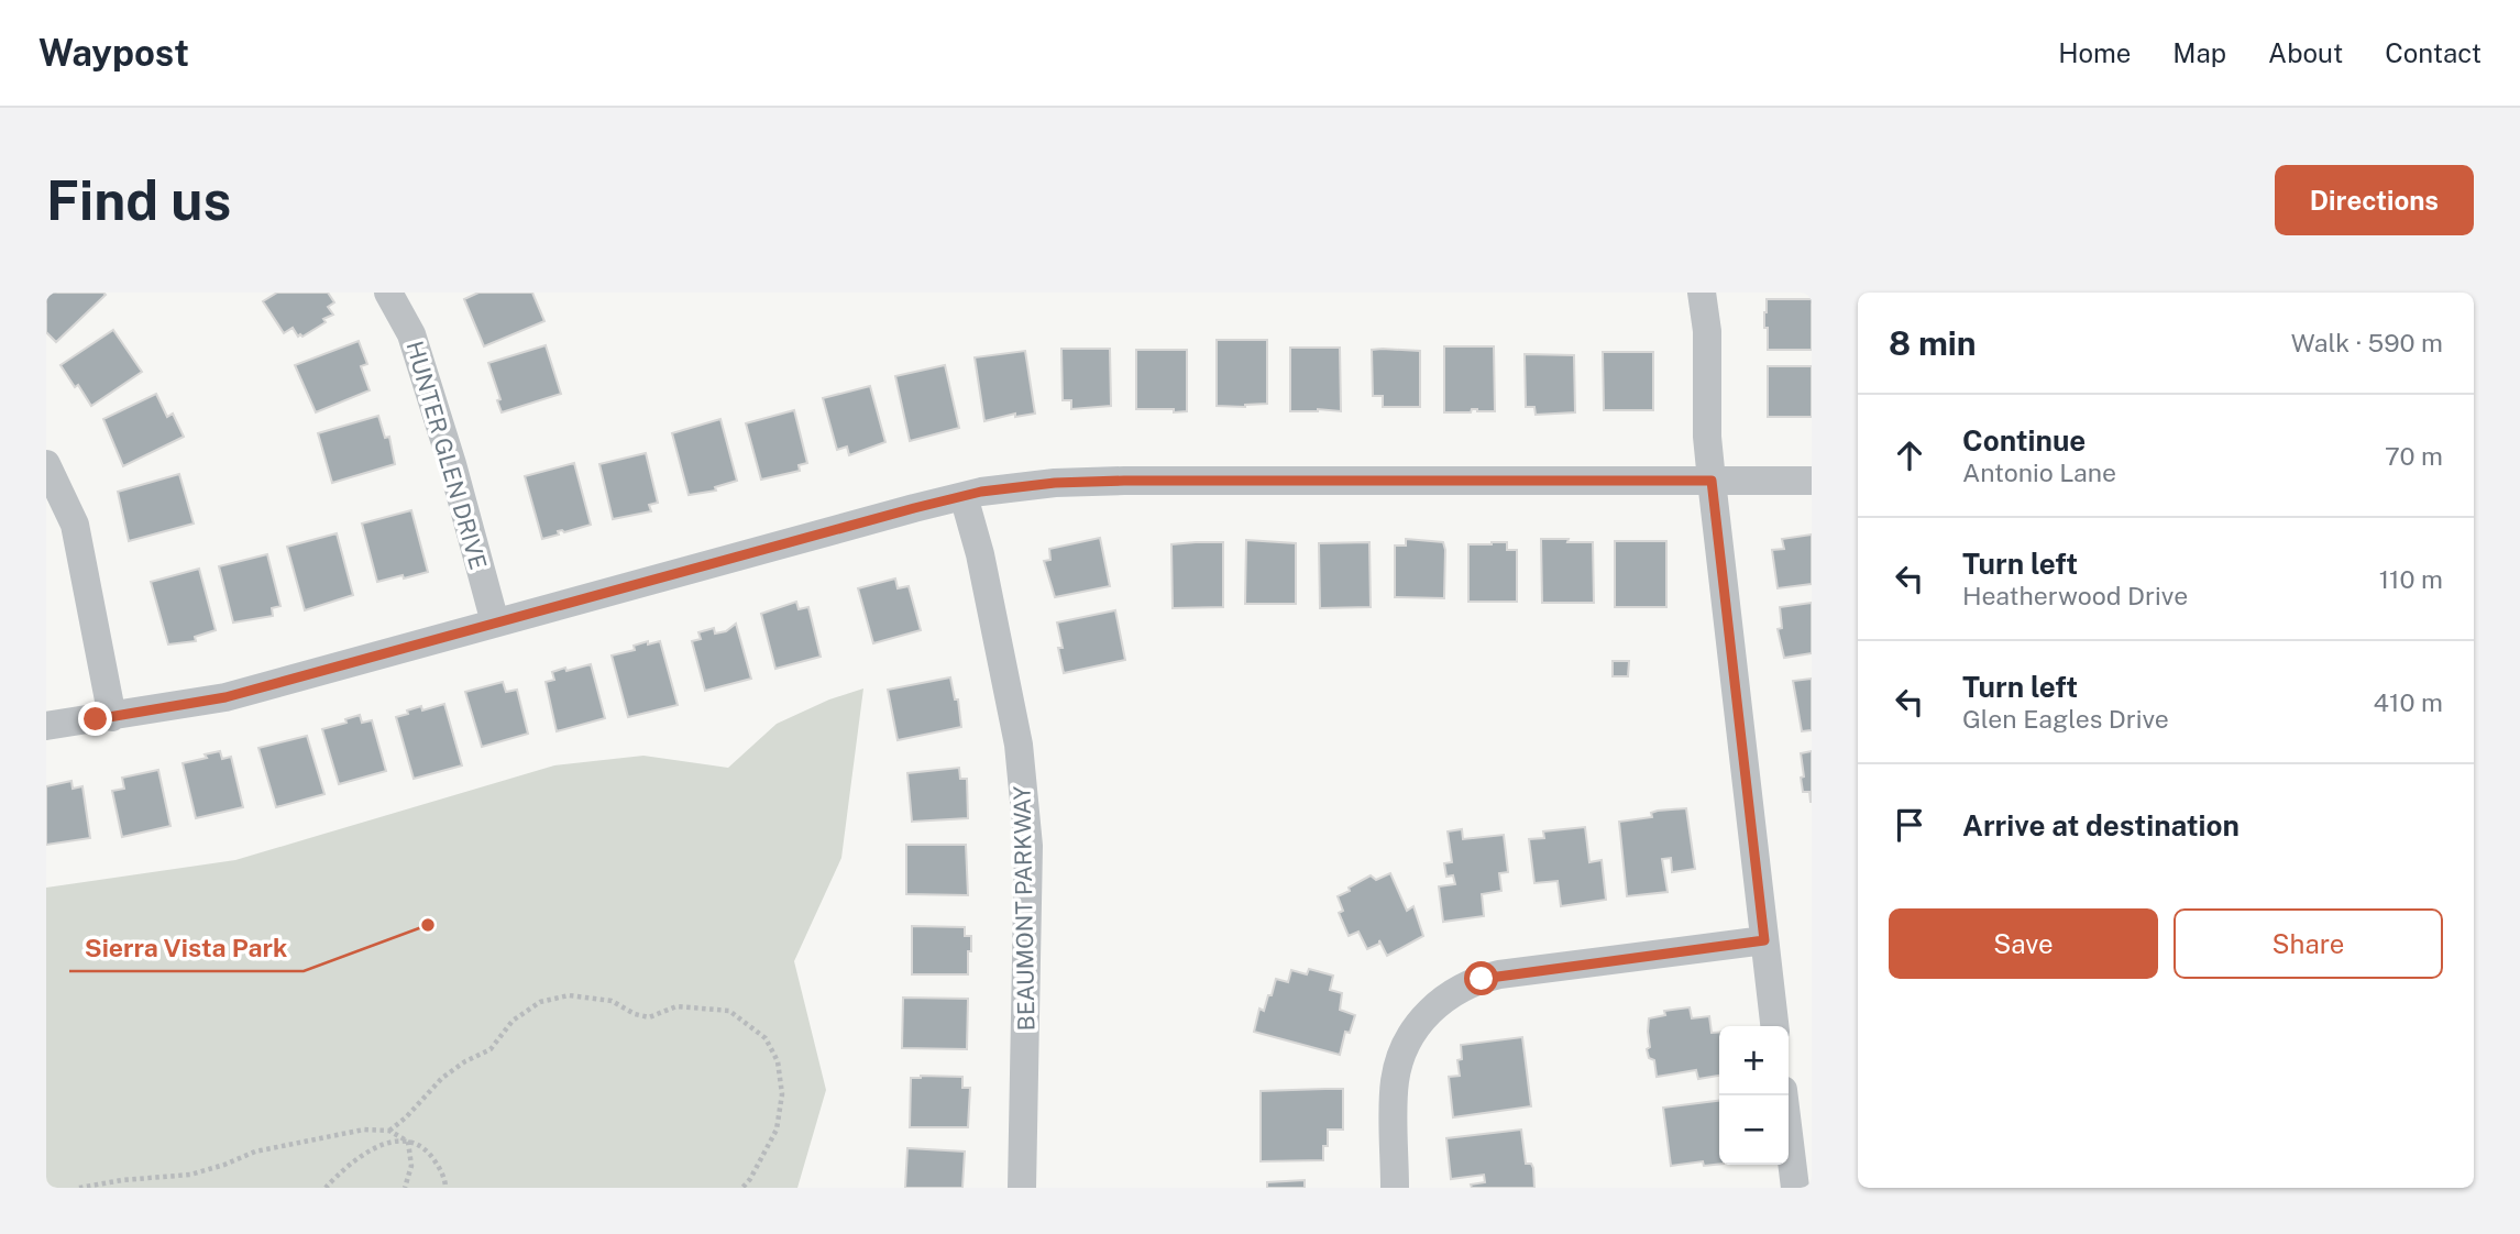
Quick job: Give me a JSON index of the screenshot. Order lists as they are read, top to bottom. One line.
{"streets":{"street":["HUNTER GLEN DRIVE","BEAUMONT PARKWAY"]},"places":["Sierra Vista Park"],"page":{"header":"Waypost","nav":["Home","Map","About","Contact"],"buttons":["Directions",["Save","Share"]],"title":"Find us","heading":["8 min","Walk · 590 m"],"list":[["Continue","Antonio Lane","70 m"],["Turn left","Heatherwood Drive","110 m"],["Turn left","Glen Eagles Drive","410 m"],"Arrive at destination"],"map_buttons":["+","−"]}}
